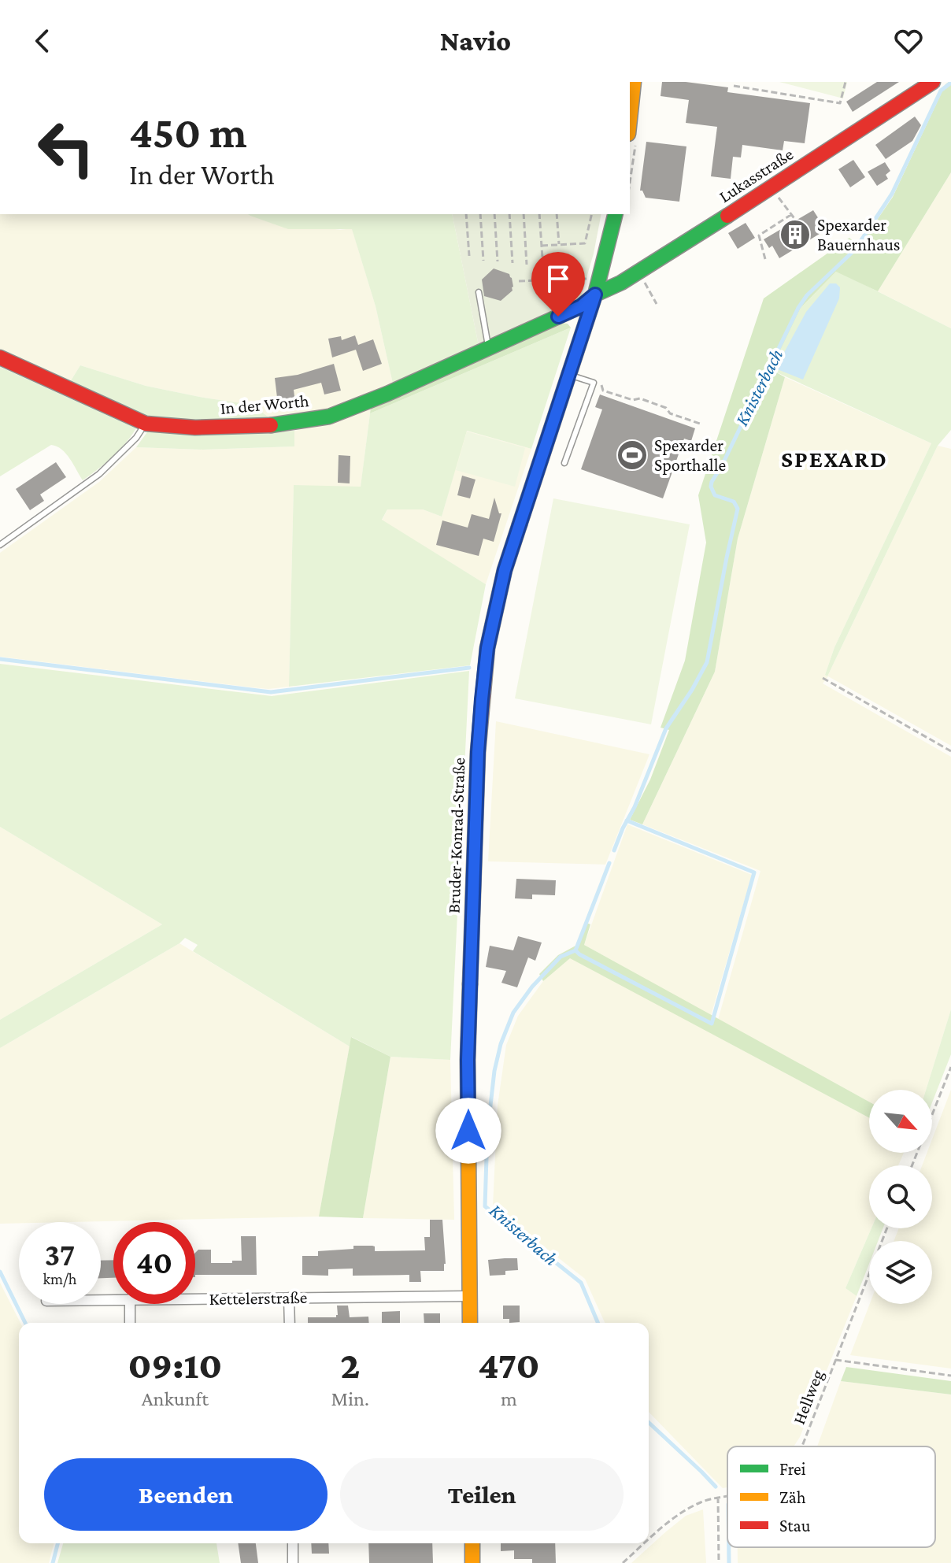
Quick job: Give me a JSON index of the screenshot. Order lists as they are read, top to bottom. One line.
{"streets":{"street":["Lukasstraße","In der Worth","Bruder-Konrad-Straße","Kettelerstraße"],"path":["Hellweg"]},"crossings":[["Lukasstraße","In der Worth"],["Lukasstraße","Bruder-Konrad-Straße"],["In der Worth","Bruder-Konrad-Straße"],["Bruder-Konrad-Straße","Kettelerstraße"]],"districts":["SPEXARD"],"water":["Knisterbach"],"places":{"building":["Spexarder Bauernhaus"],"sports":["Spexarder Sporthalle"]},"legend":["Frei","Zäh","Stau"],"north":"bottom right","page":{"header":"Navio","turn":["450 m","In der Worth"],"speed":"37 km/h","limit":"40","eta":["09:10","Ankunft","2","Min.","470","m"],"buttons":["Beenden","Teilen"]}}
